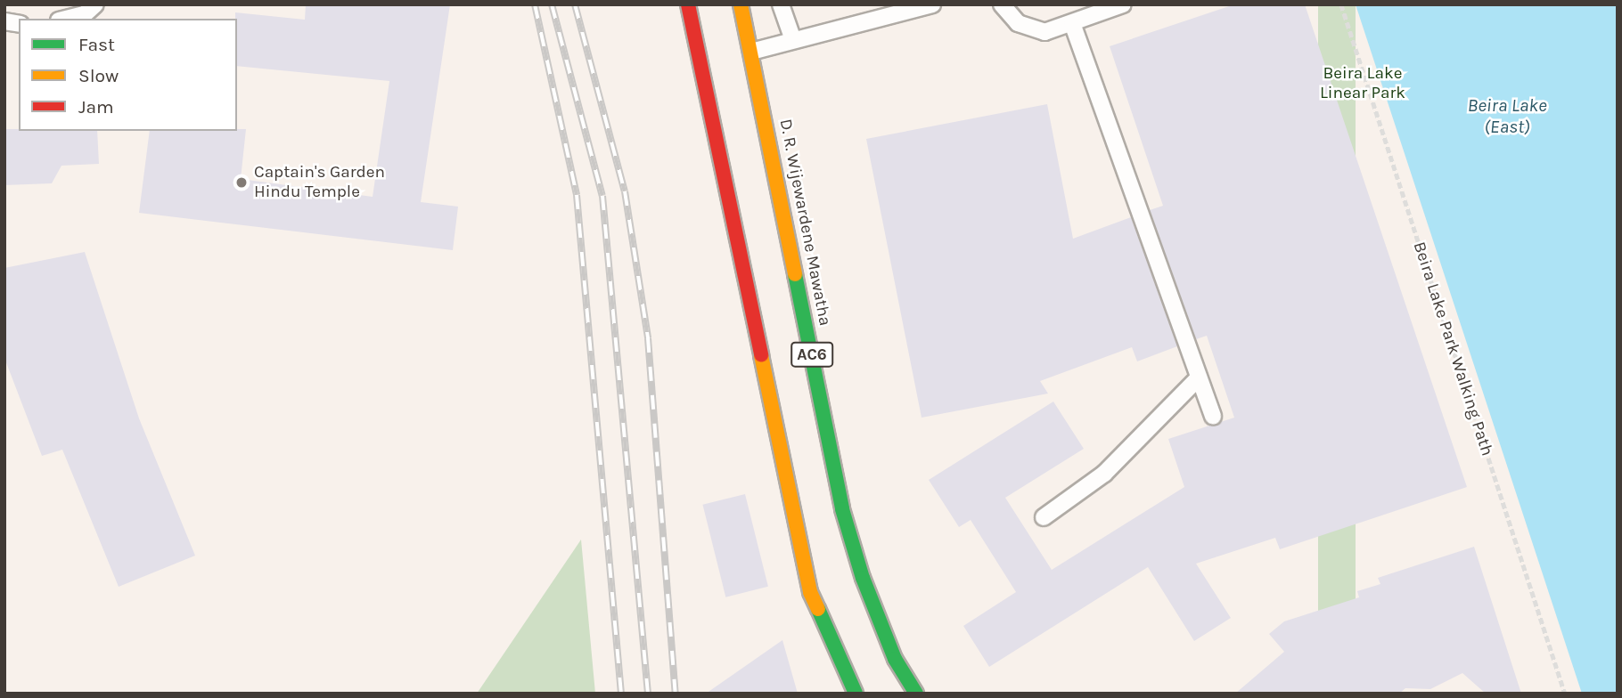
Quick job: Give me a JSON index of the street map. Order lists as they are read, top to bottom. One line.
{"streets":{"main road":["D. R. Wijewardene Mawatha","AC6"],"path":["Beira Lake Park Walking Path"]},"water":["Beira Lake (East)"],"parks":["Beira Lake Linear Park"],"places":["Captain's Garden Hindu Temple"],"legend":["Fast","Slow","Jam"]}
